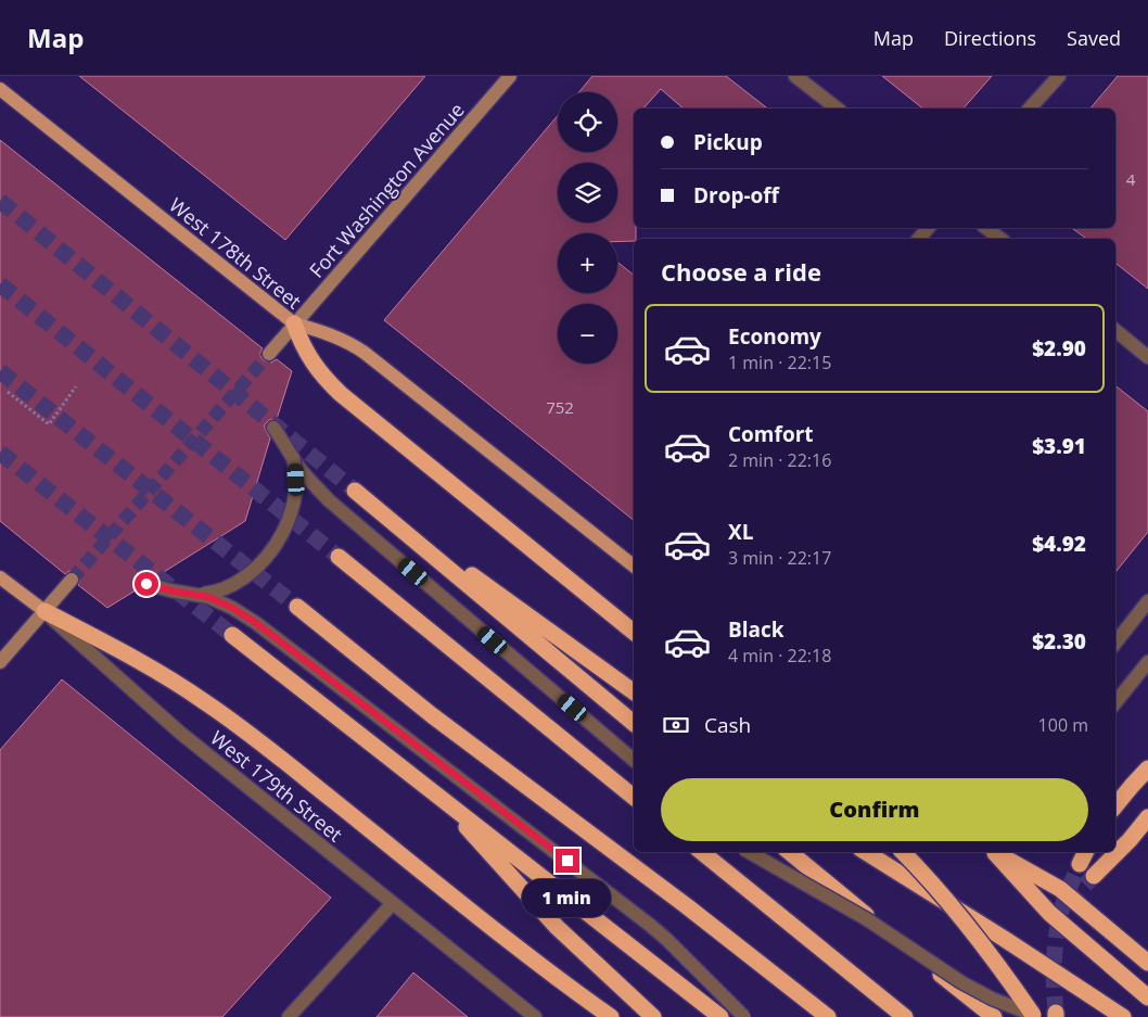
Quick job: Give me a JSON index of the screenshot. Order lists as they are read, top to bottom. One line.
{"streets":{"main road":["Fort Washington Avenue","West 178th Street","West 179th Street"]},"crossings":[["Fort Washington Avenue","West 178th Street"]],"house_numbers":["4","752"],"page":{"header":"Map","nav":["Map","Directions","Saved"],"map_buttons":["+","−"],"banner":["Pickup","Drop-off"],"heading":"Choose a ride","list":[{"name":"Economy","note":"1 min · 22:15","value":"$2.90"},{"name":"Comfort","note":"2 min · 22:16","value":"$3.91"},{"name":"XL","note":"3 min · 22:17","value":"$4.92"},{"name":"Black","note":"4 min · 22:18","value":"$2.30"}],"pay":["Cash","100 m"],"buttons":"Confirm","bubble":"1 min"}}
